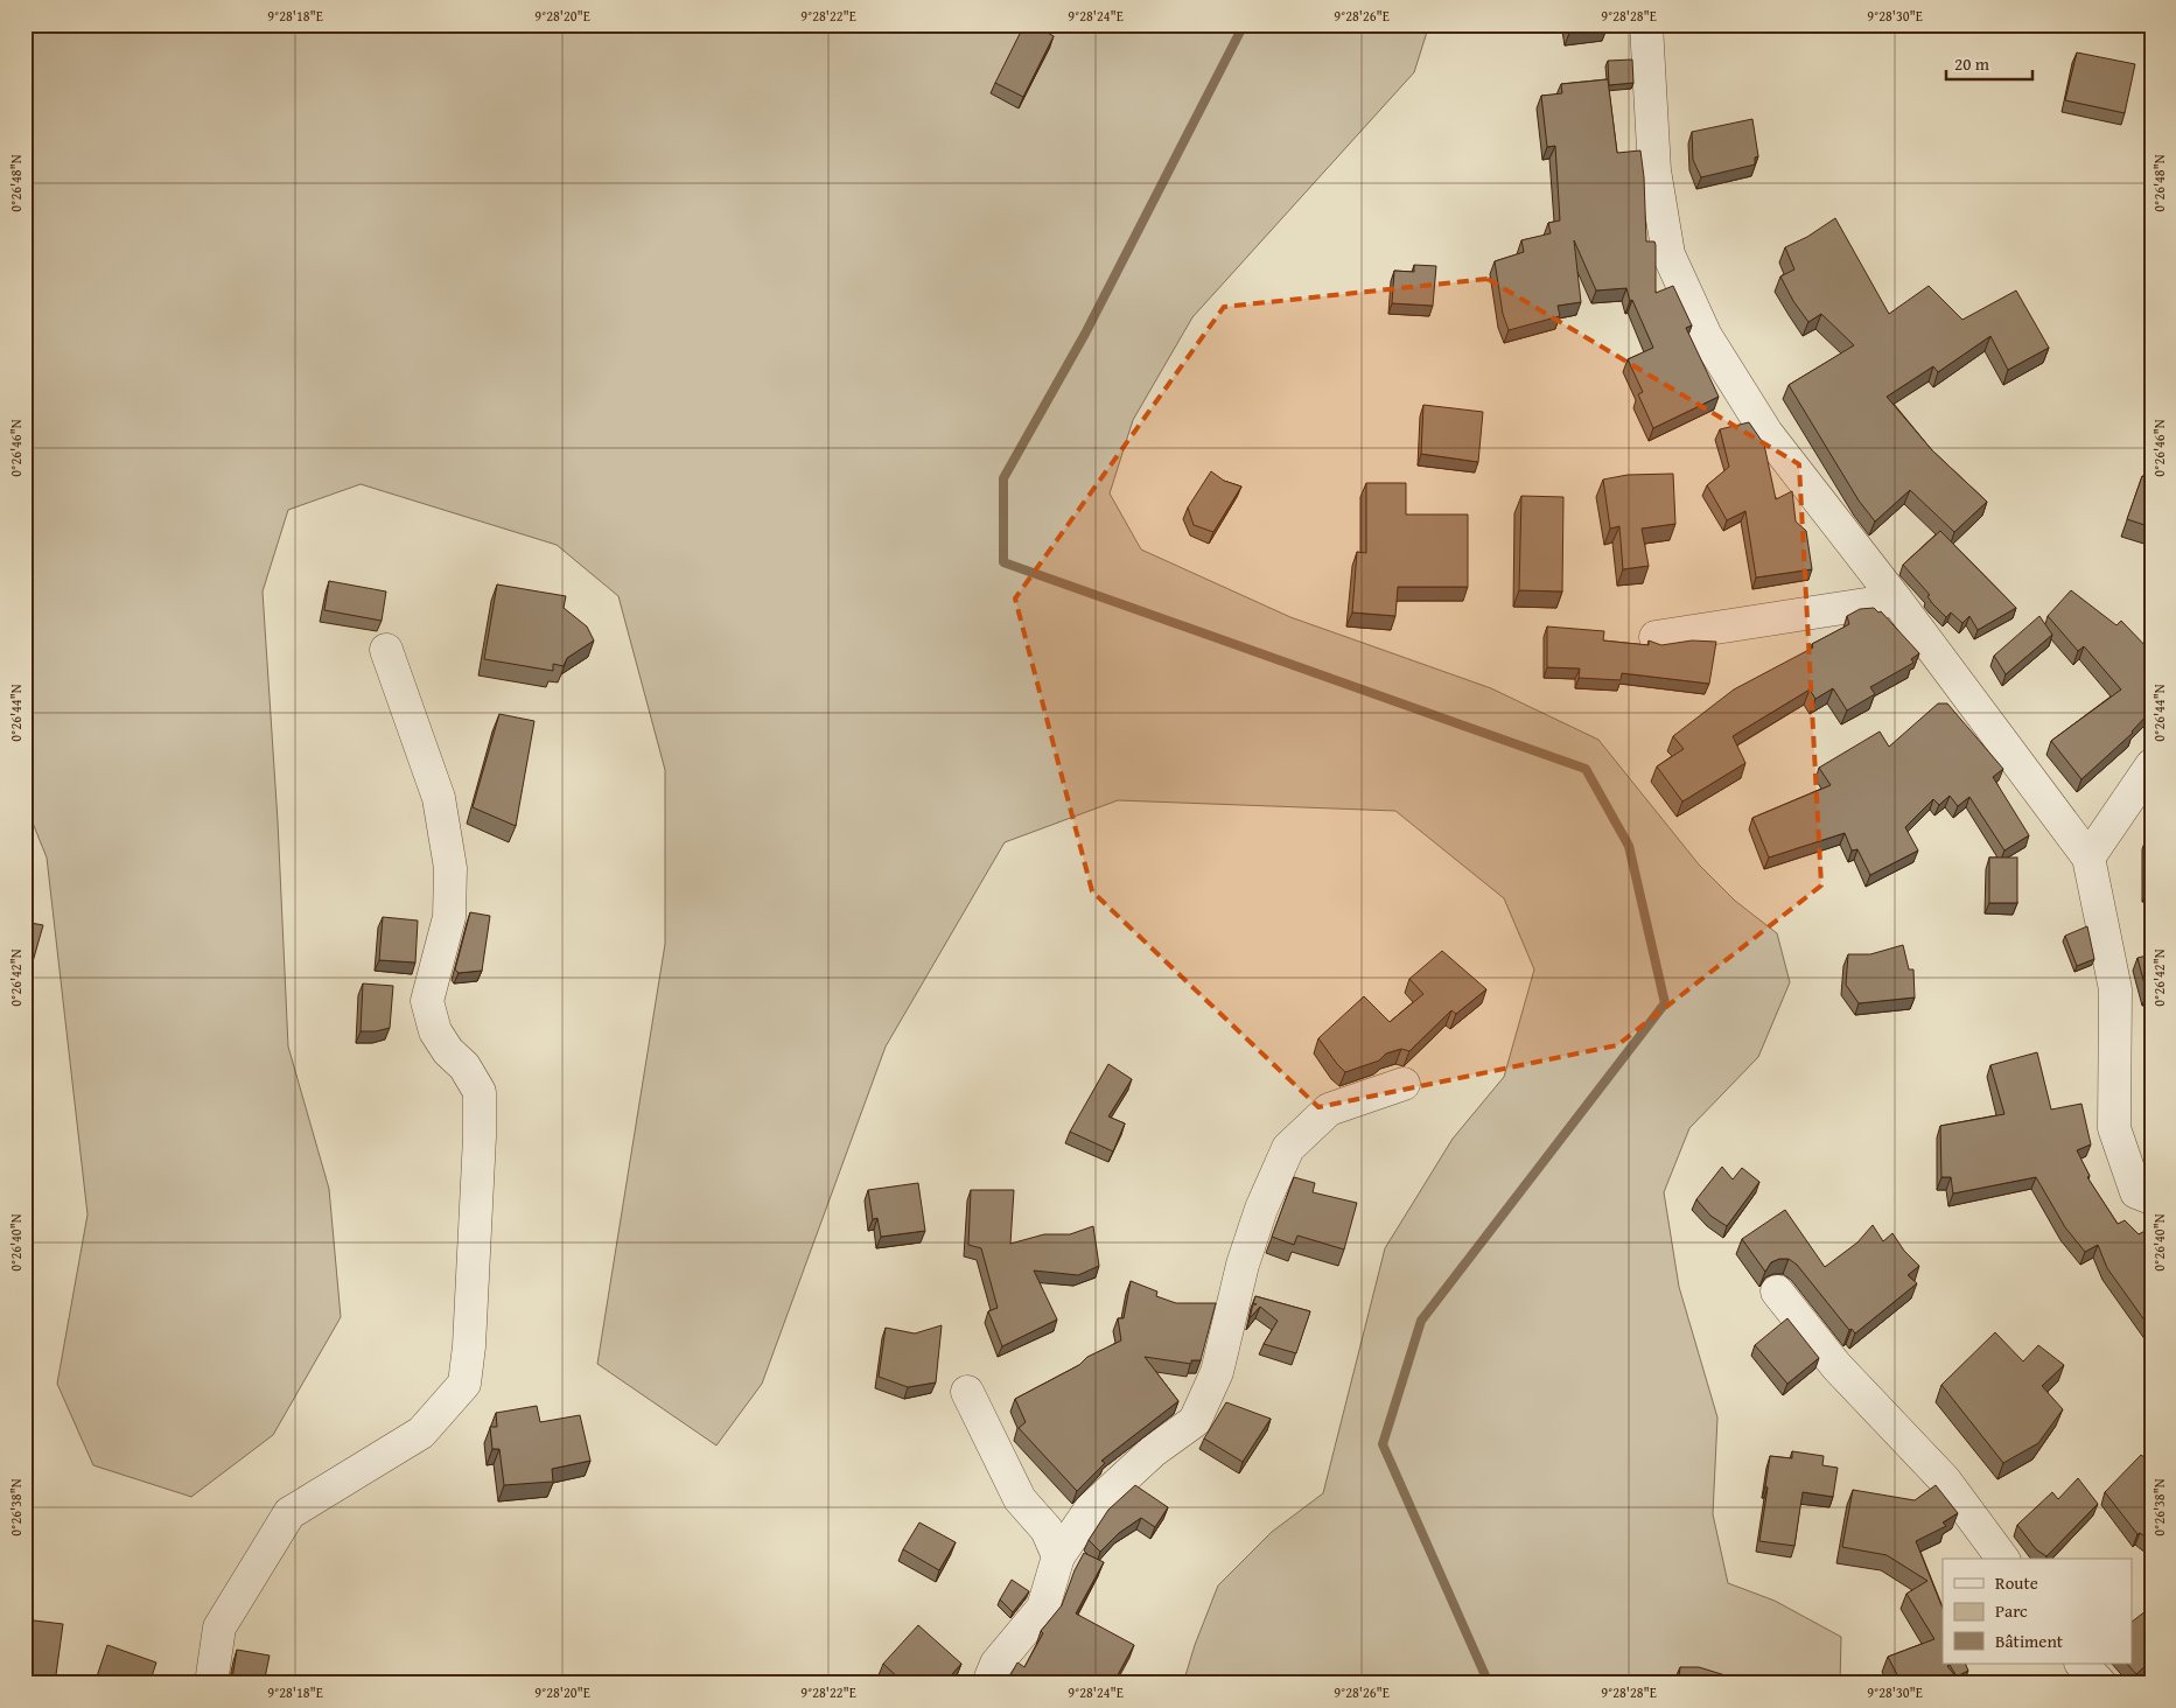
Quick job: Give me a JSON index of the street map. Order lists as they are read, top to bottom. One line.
{"legend":["Route","Parc","Bâtiment"],"scale_bar":"20 m","coordinates":["9°28'18\"E","9°28'20\"E","9°28'22\"E","9°28'24\"E","9°28'26\"E","9°28'28\"E","9°28'30\"E","0°26'48\"N","0°26'46\"N","0°26'44\"N","0°26'42\"N","0°26'40\"N","0°26'38\"N"]}
